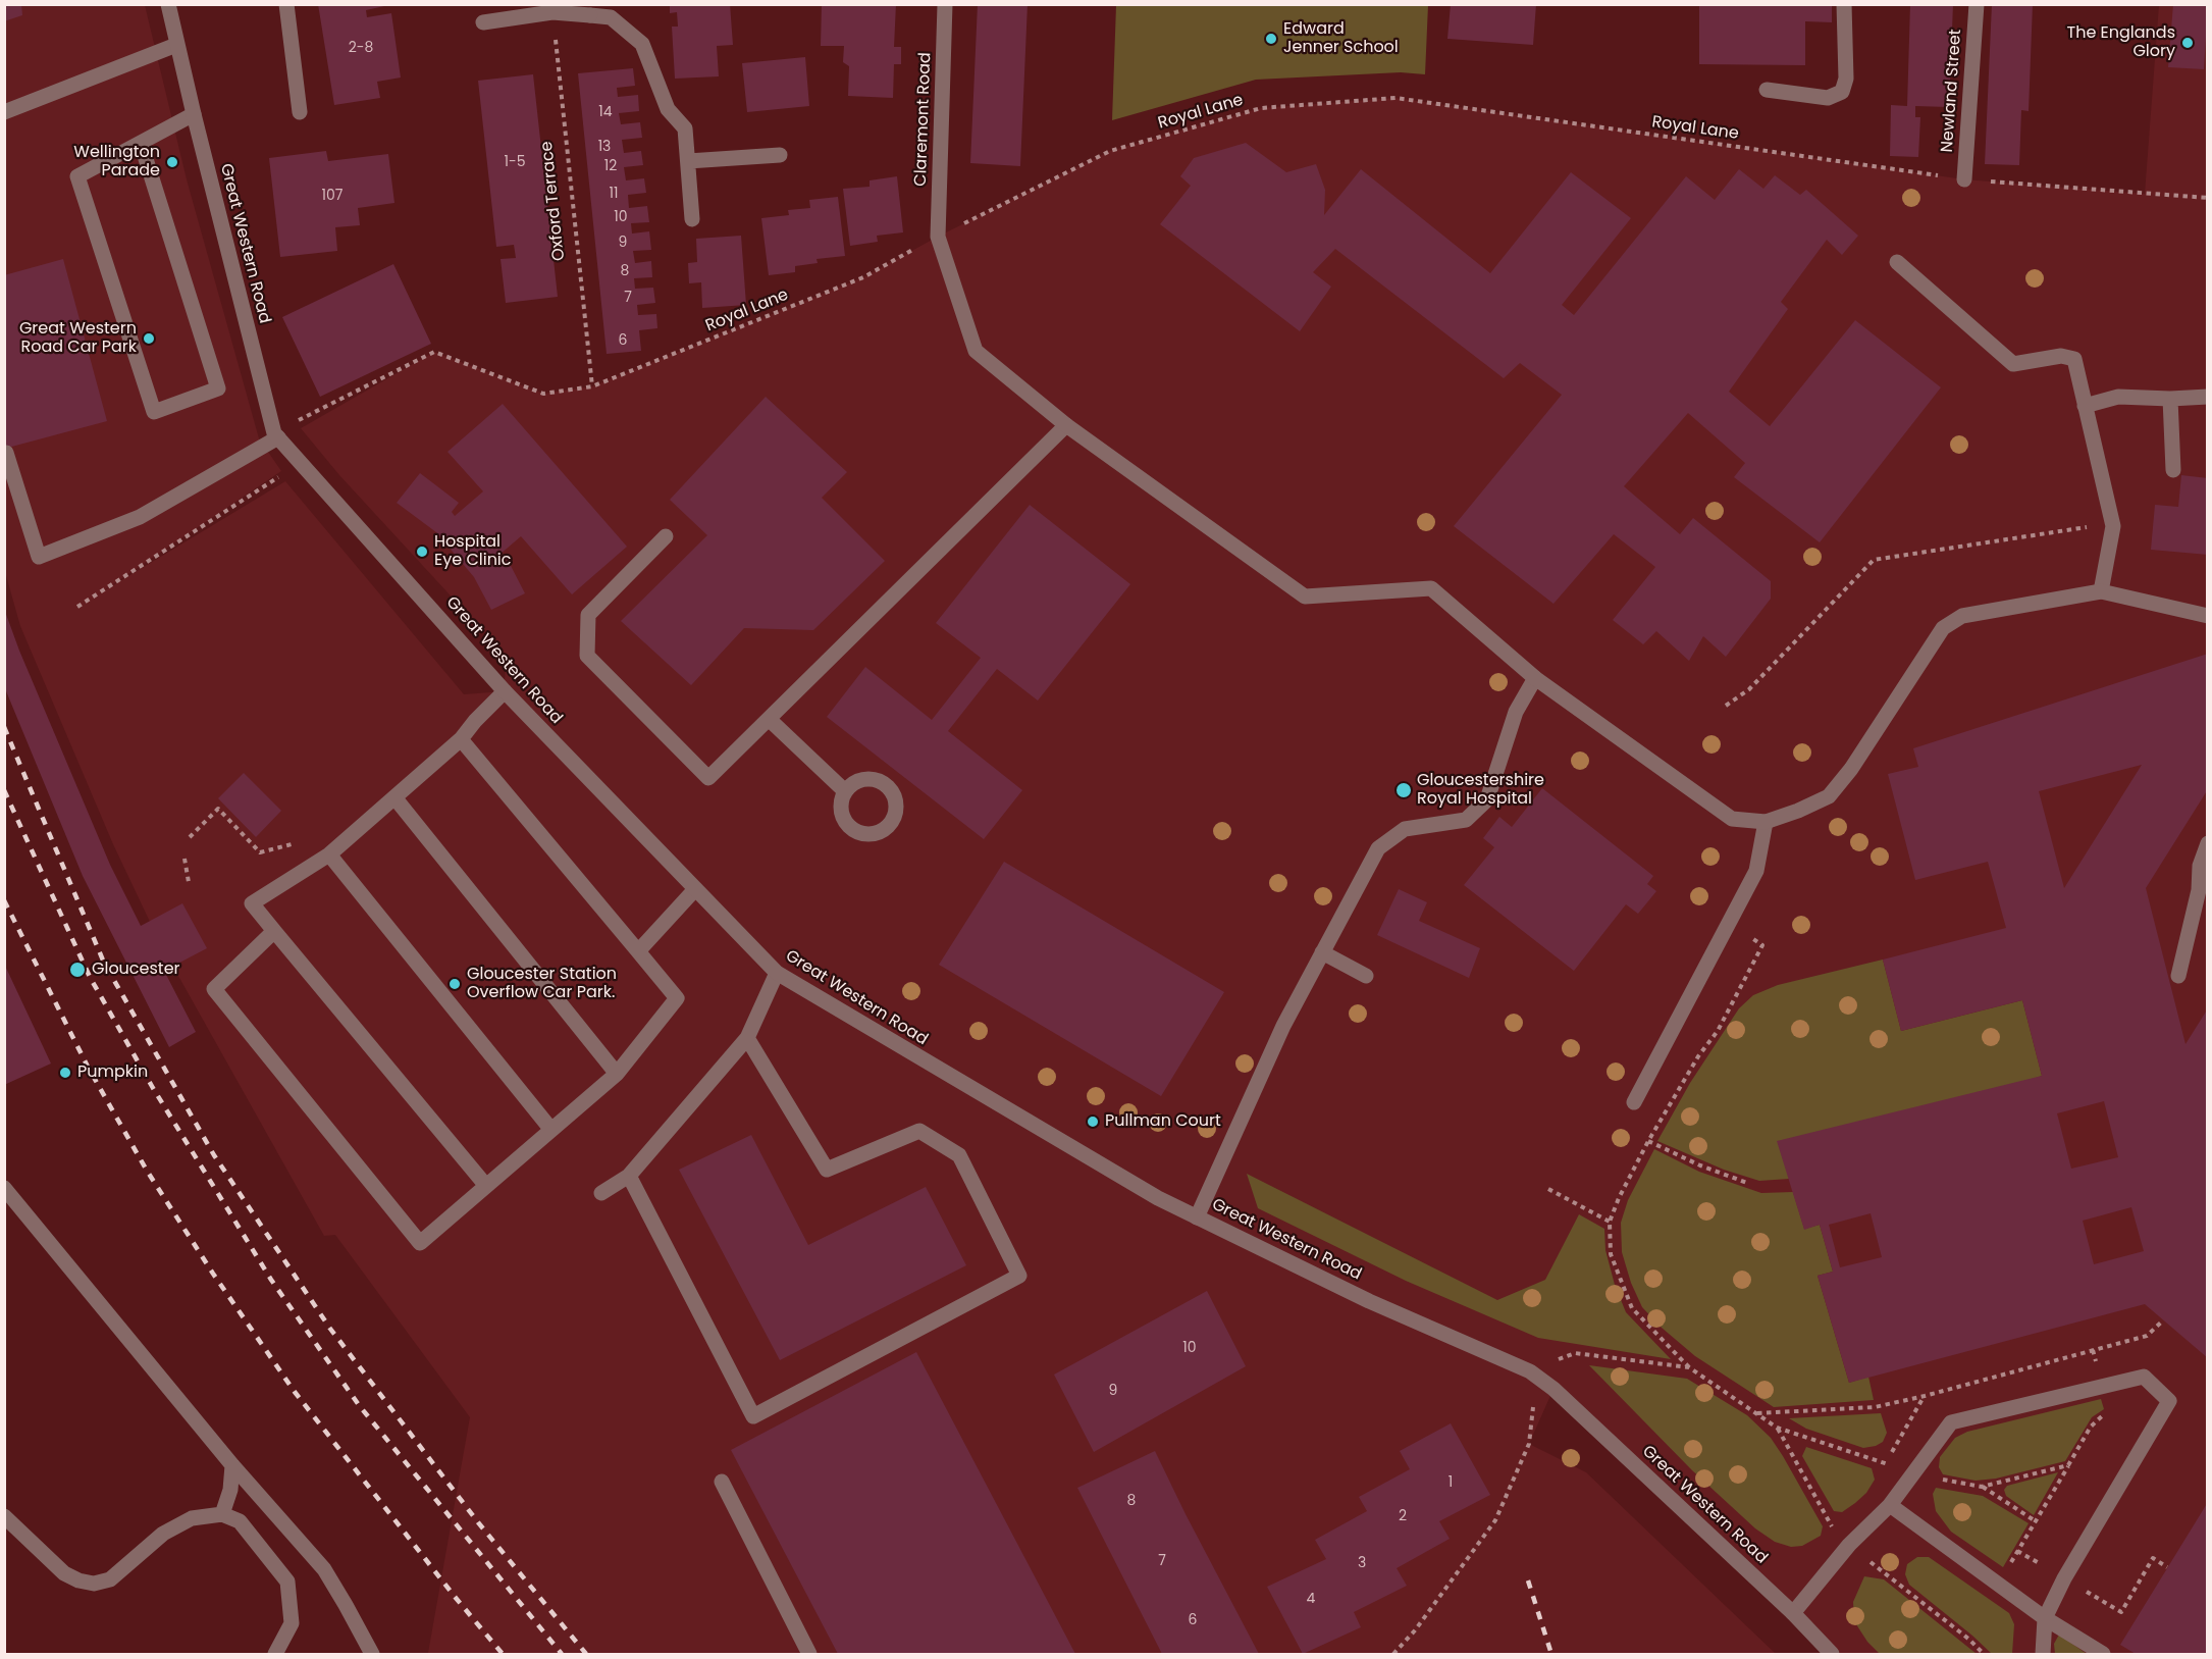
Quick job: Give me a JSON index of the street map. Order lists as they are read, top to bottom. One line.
{"streets":{"street":["Newland Street","Claremont Road","Great Western Road"],"path":["Royal Lane","Oxford Terrace"]},"crossings":[["Newland Street","Royal Lane"],["Royal Lane","Claremont Road"],["Royal Lane","Oxford Terrace"],["Royal Lane","Great Western Road"]],"places":["Edward Jenner School","The Englands Glory","Wellington Parade","Great Western Road Car Park","Hospital Eye Clinic","Gloucestershire Royal Hospital","Gloucester","Gloucester Station Overflow Car Park.","Pumpkin","Pullman Court"],"house_numbers":["2-8","14","13","1-5","12","11","107","10","9","8","7","6","10","9","1","8","2","7","3","4","6"]}
